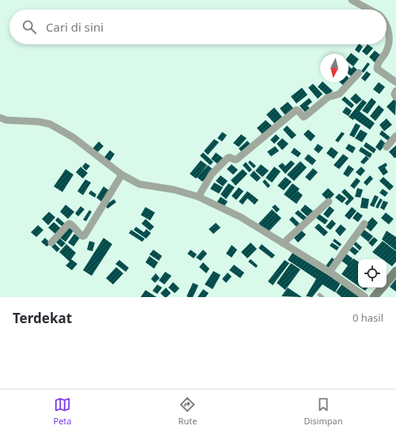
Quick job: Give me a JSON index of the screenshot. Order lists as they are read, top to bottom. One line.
{"north":"bottom","page":{"search":"Cari di sini","heading":["Terdekat","0 hasil"],"nav":["Peta","Rute","Disimpan"]}}
